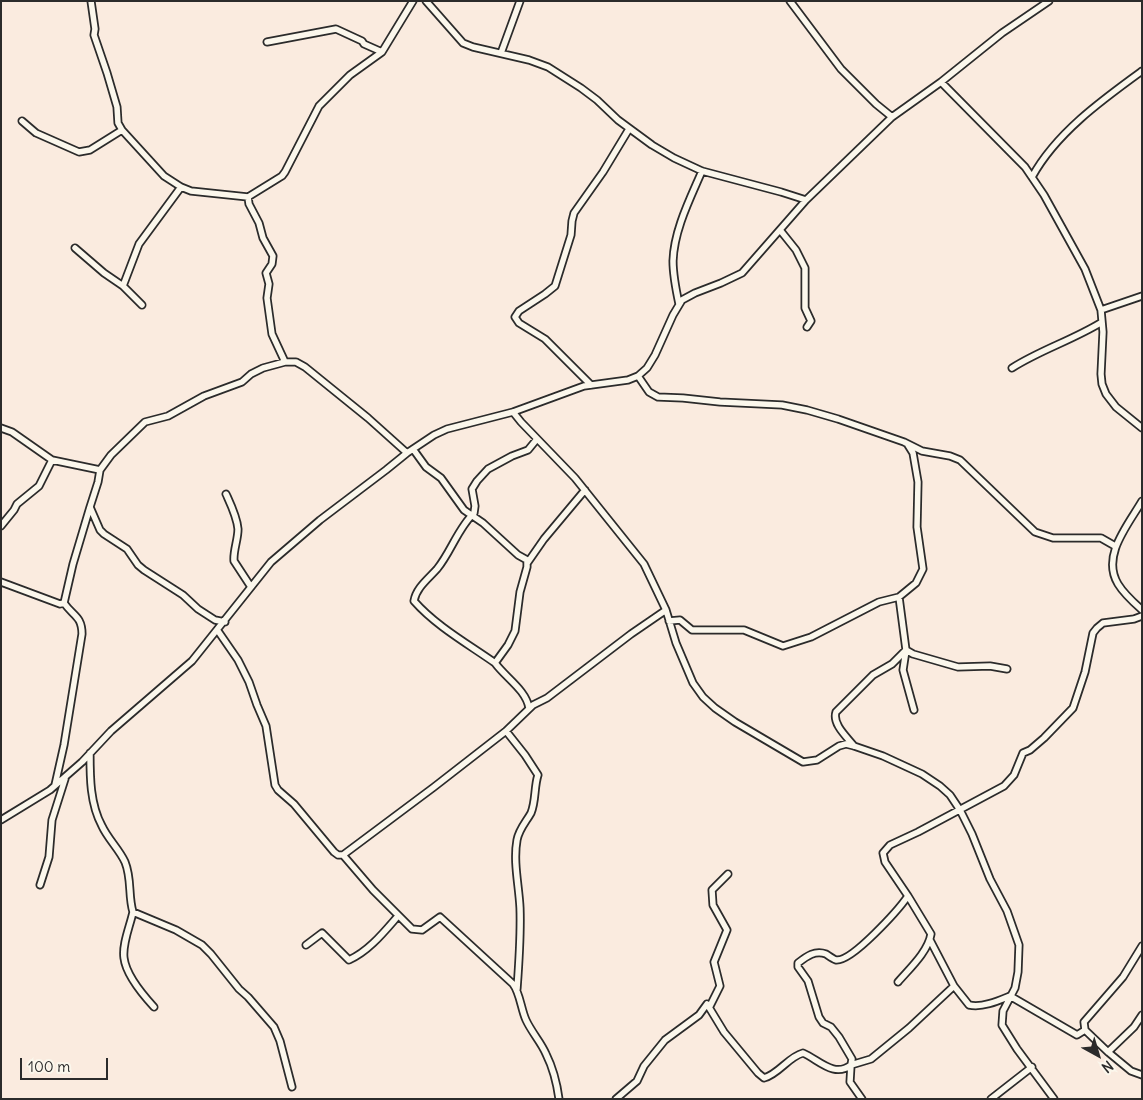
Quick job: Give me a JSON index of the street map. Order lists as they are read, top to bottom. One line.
{"scale_bar":"100 m","north":"bottom right"}
